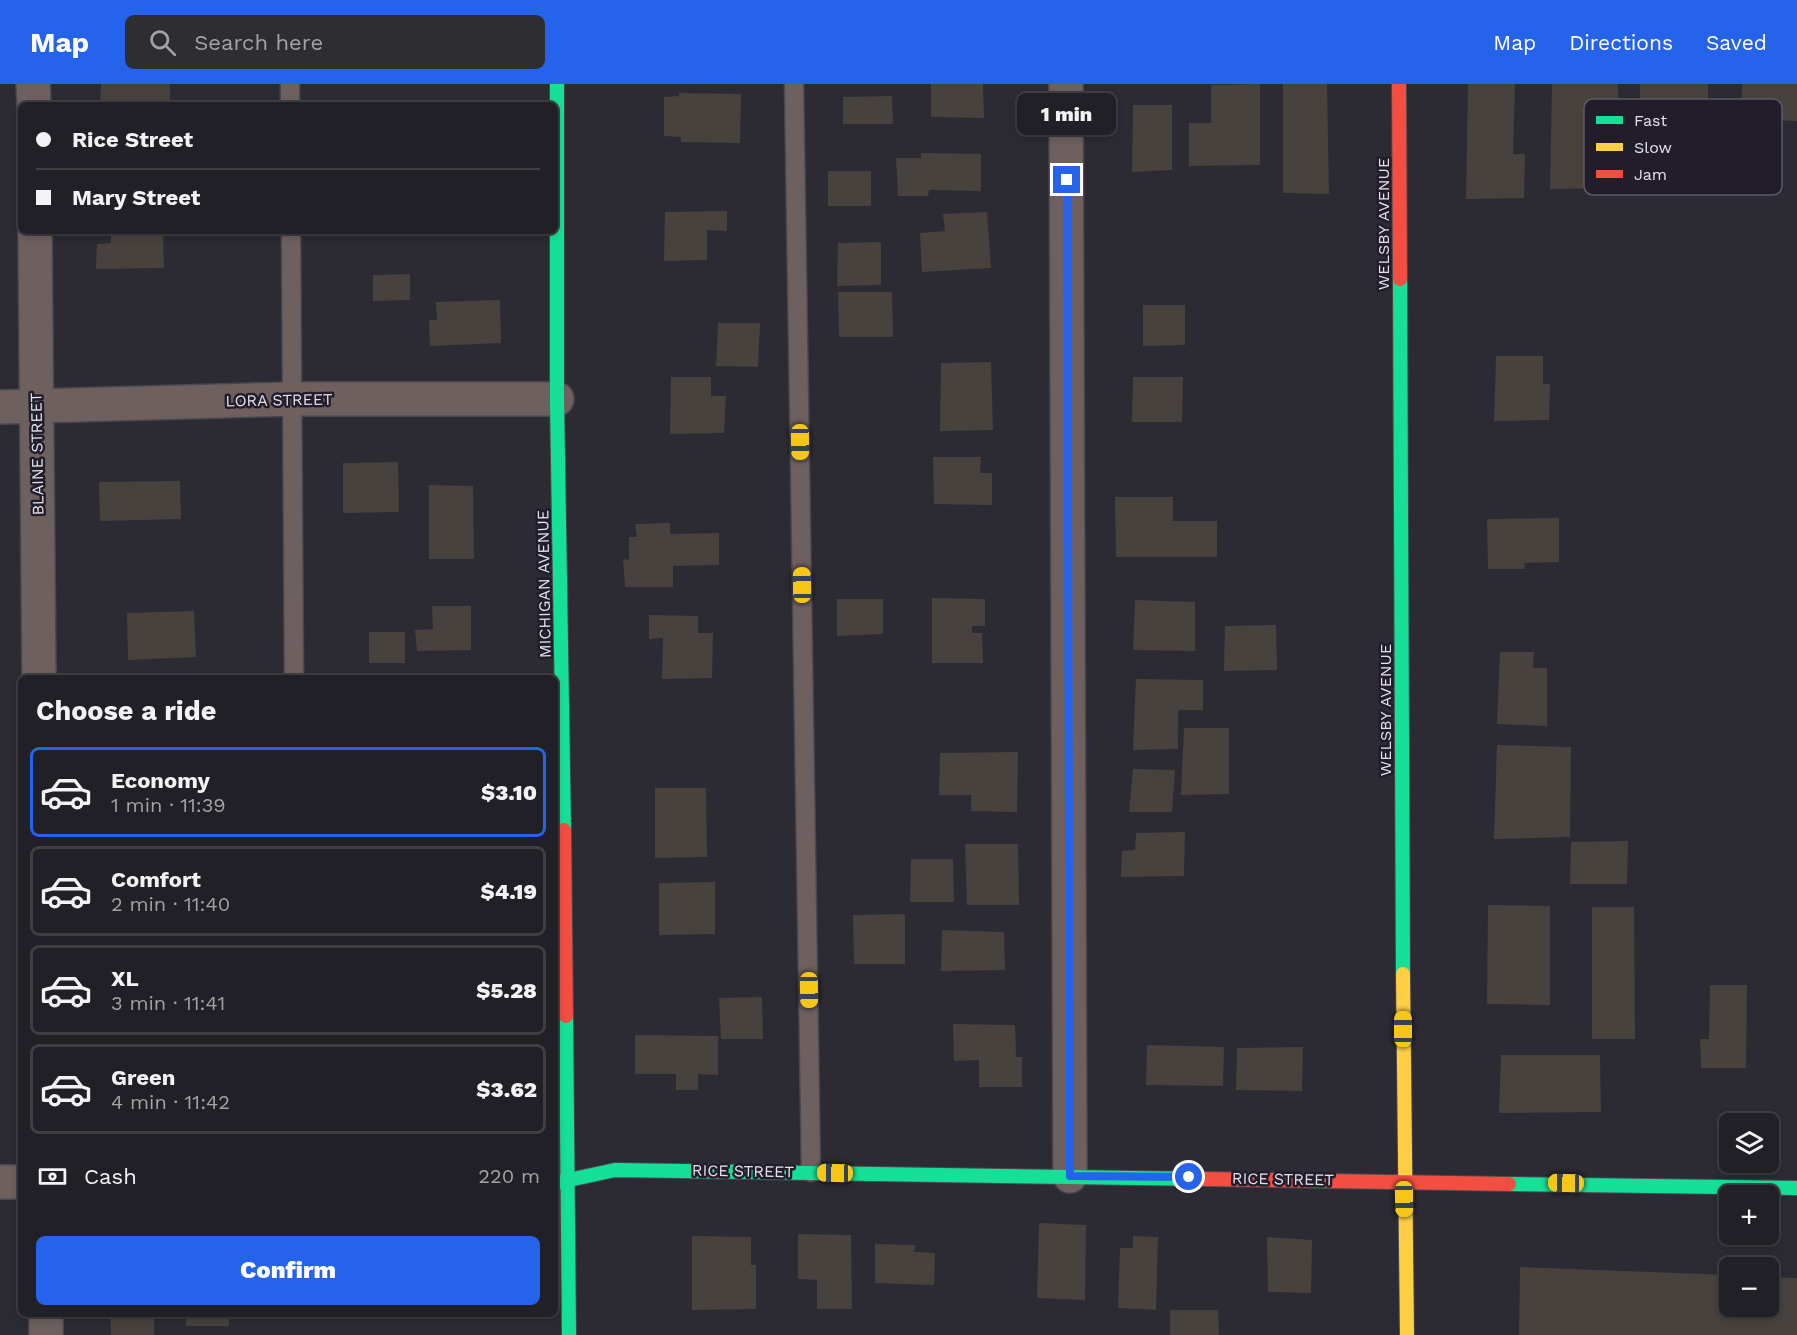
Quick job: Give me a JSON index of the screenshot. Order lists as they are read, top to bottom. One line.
{"streets":{"street":["WELSBY AVENUE","LORA STREET","BLAINE STREET","MICHIGAN AVENUE","RICE STREET"]},"crossings":[["WELSBY AVENUE","RICE STREET"],["LORA STREET","BLAINE STREET"],["LORA STREET","MICHIGAN AVENUE"],["MICHIGAN AVENUE","RICE STREET"]],"legend":["Fast","Slow","Jam"],"page":{"header":"Map","search":"Search here","nav":["Map","Directions","Saved"],"bubble":"1 min","banner":["Rice Street","Mary Street"],"heading":"Choose a ride","list":[{"name":"Economy","note":"1 min · 11:39","value":"$3.10"},{"name":"Comfort","note":"2 min · 11:40","value":"$4.19"},{"name":"XL","note":"3 min · 11:41","value":"$5.28"},{"name":"Green","note":"4 min · 11:42","value":"$3.62"}],"map_buttons":["+","−"],"pay":["Cash","220 m"],"buttons":"Confirm"}}
